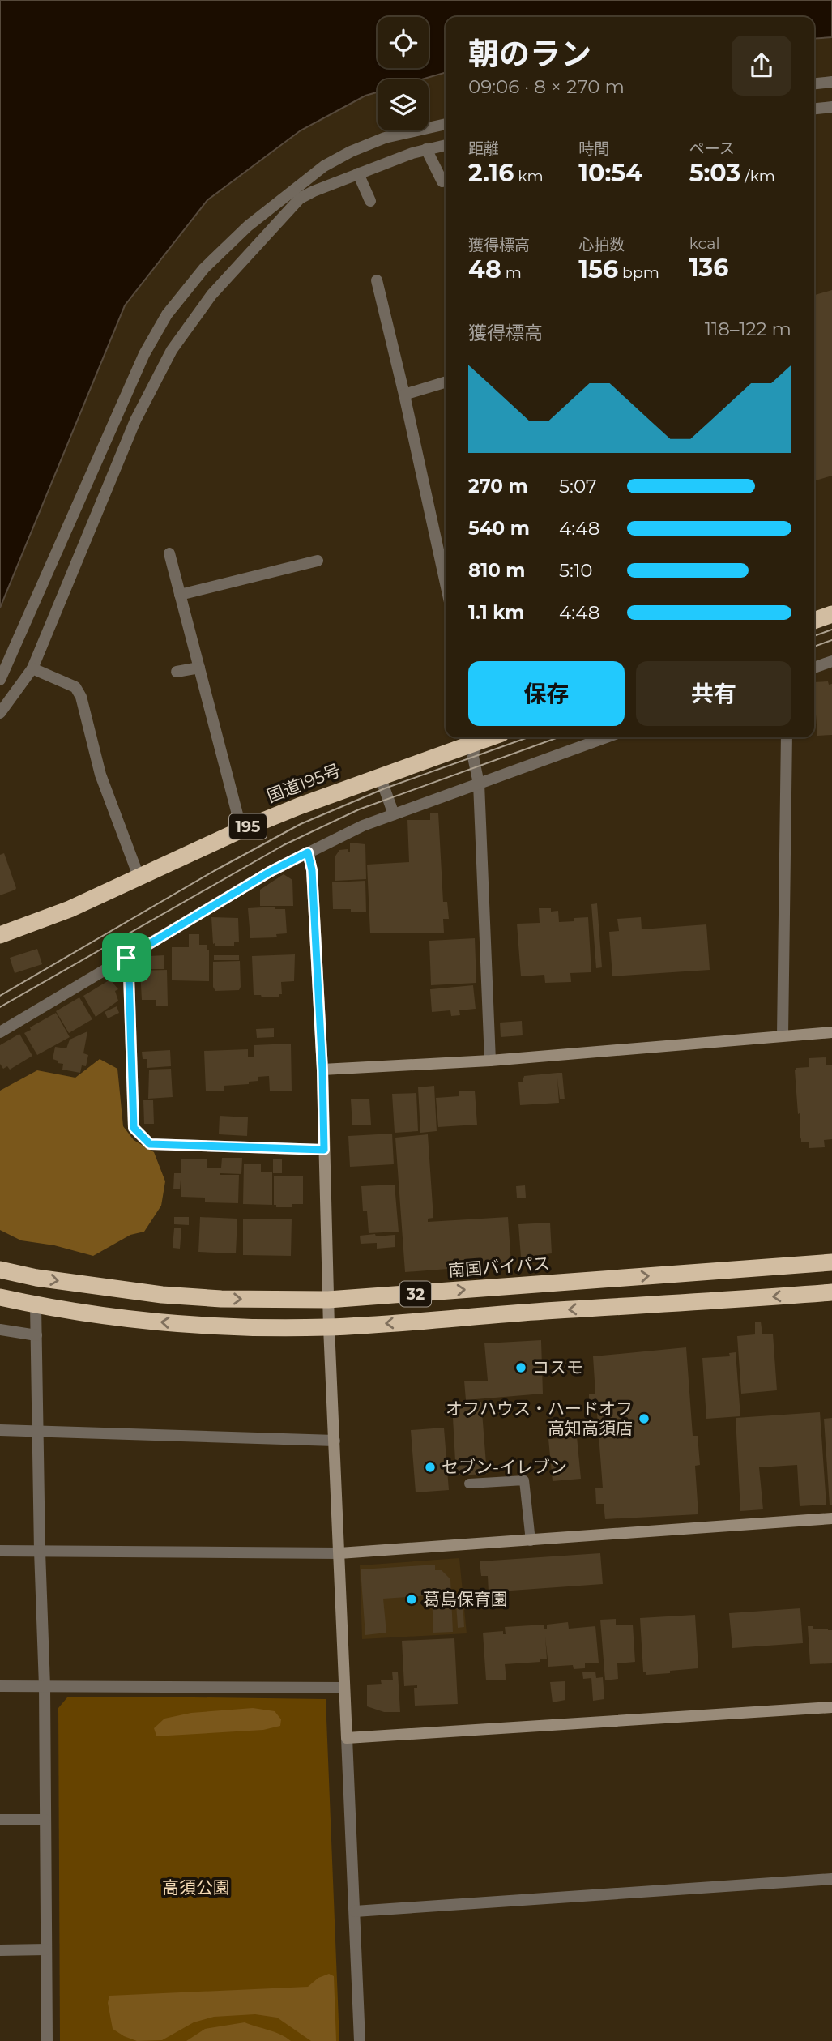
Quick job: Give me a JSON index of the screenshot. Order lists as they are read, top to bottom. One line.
{"streets":{"highway":["国道195号","195","南国バイパス","32"]},"parks":["高須公園"],"places":["コスモ","オフハウス・ハードオフ 高知高須店","セブン-イレブン","葛島保育園"],"page":{"heading":["朝のラン","09:06 · 8 × 270 m"],"stats":[["距離","2.16 km"],["時間","10:54"],["ペース","5:03 /km"],["獲得標高","48 m"],["心拍数","156 bpm"],["kcal","136"]],"chart":["獲得標高","118–122 m"],"list":[{"name":"270 m","note":"5:07"},{"name":"540 m","note":"4:48"},{"name":"810 m","note":"5:10"},{"name":"1.1 km","note":"4:48"}],"buttons":["保存","共有"]}}
